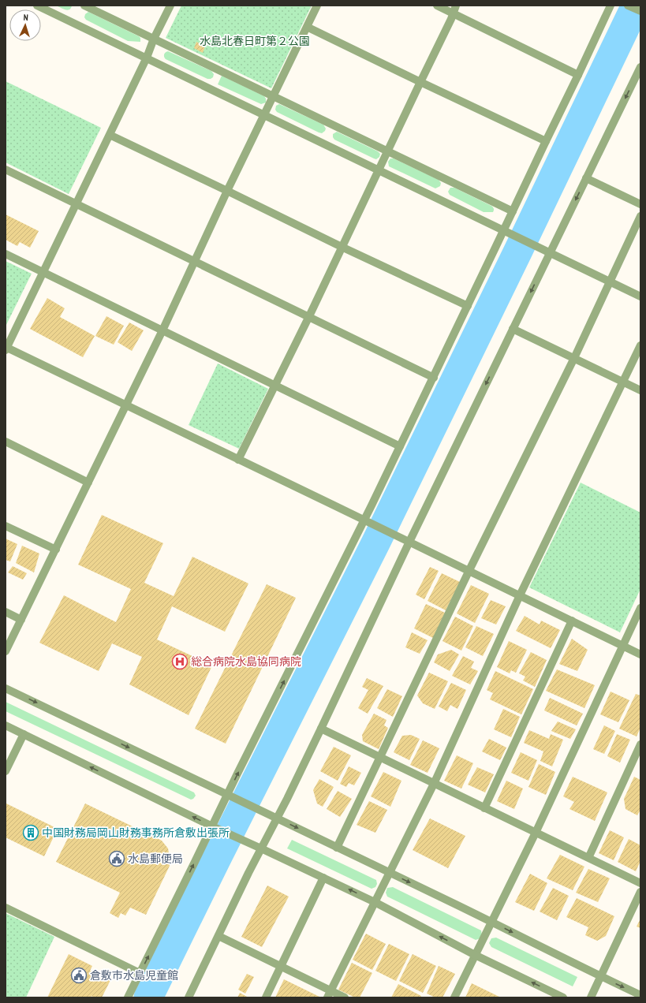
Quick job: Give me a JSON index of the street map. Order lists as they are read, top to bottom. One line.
{"parks":["水島北春日町第２公園"],"places":{"hospital":["総合病院水島協同病院"],"building":["中国財務局岡山財務事務所倉敷出張所"],"public building":["水島郵便局","倉敷市水島児童館"]},"north":"top"}
